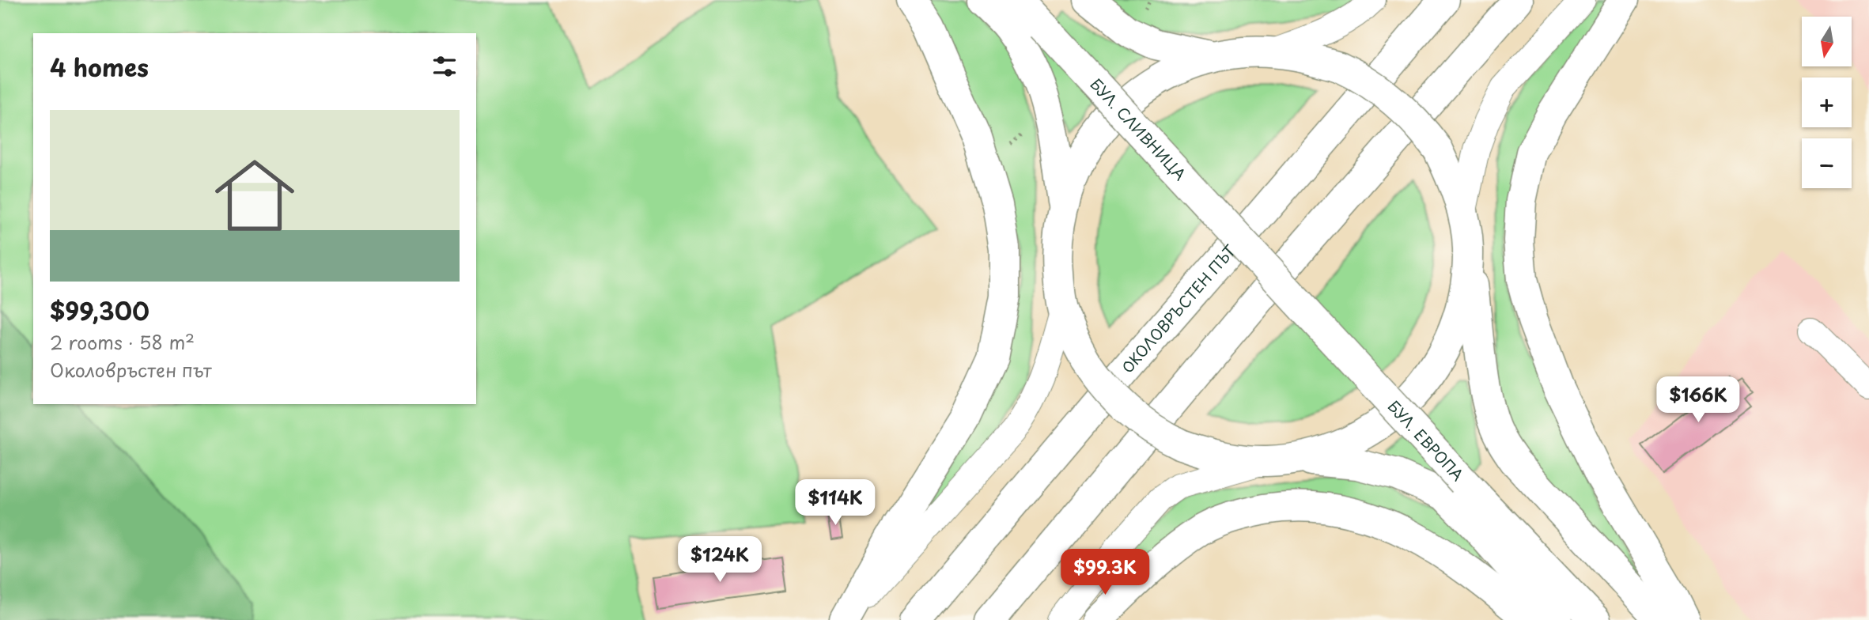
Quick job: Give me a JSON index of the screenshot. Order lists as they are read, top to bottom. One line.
{"streets":{"main road":["БУЛ. СЛИВНИЦА","ОКОЛОВРЪСТЕН ПЪТ","БУЛ. ЕВРОПА"]},"crossings":[["БУЛ. СЛИВНИЦА","БУЛ. ЕВРОПА"]],"north":"bottom","page":{"map_buttons":["+","−"],"heading":"4 homes","list":[{"name":"$99,300","note":"2 rooms · 58 m² · Околовръстен път"}],"price":["$166K","$114K","$124K","$99.3K"]}}
